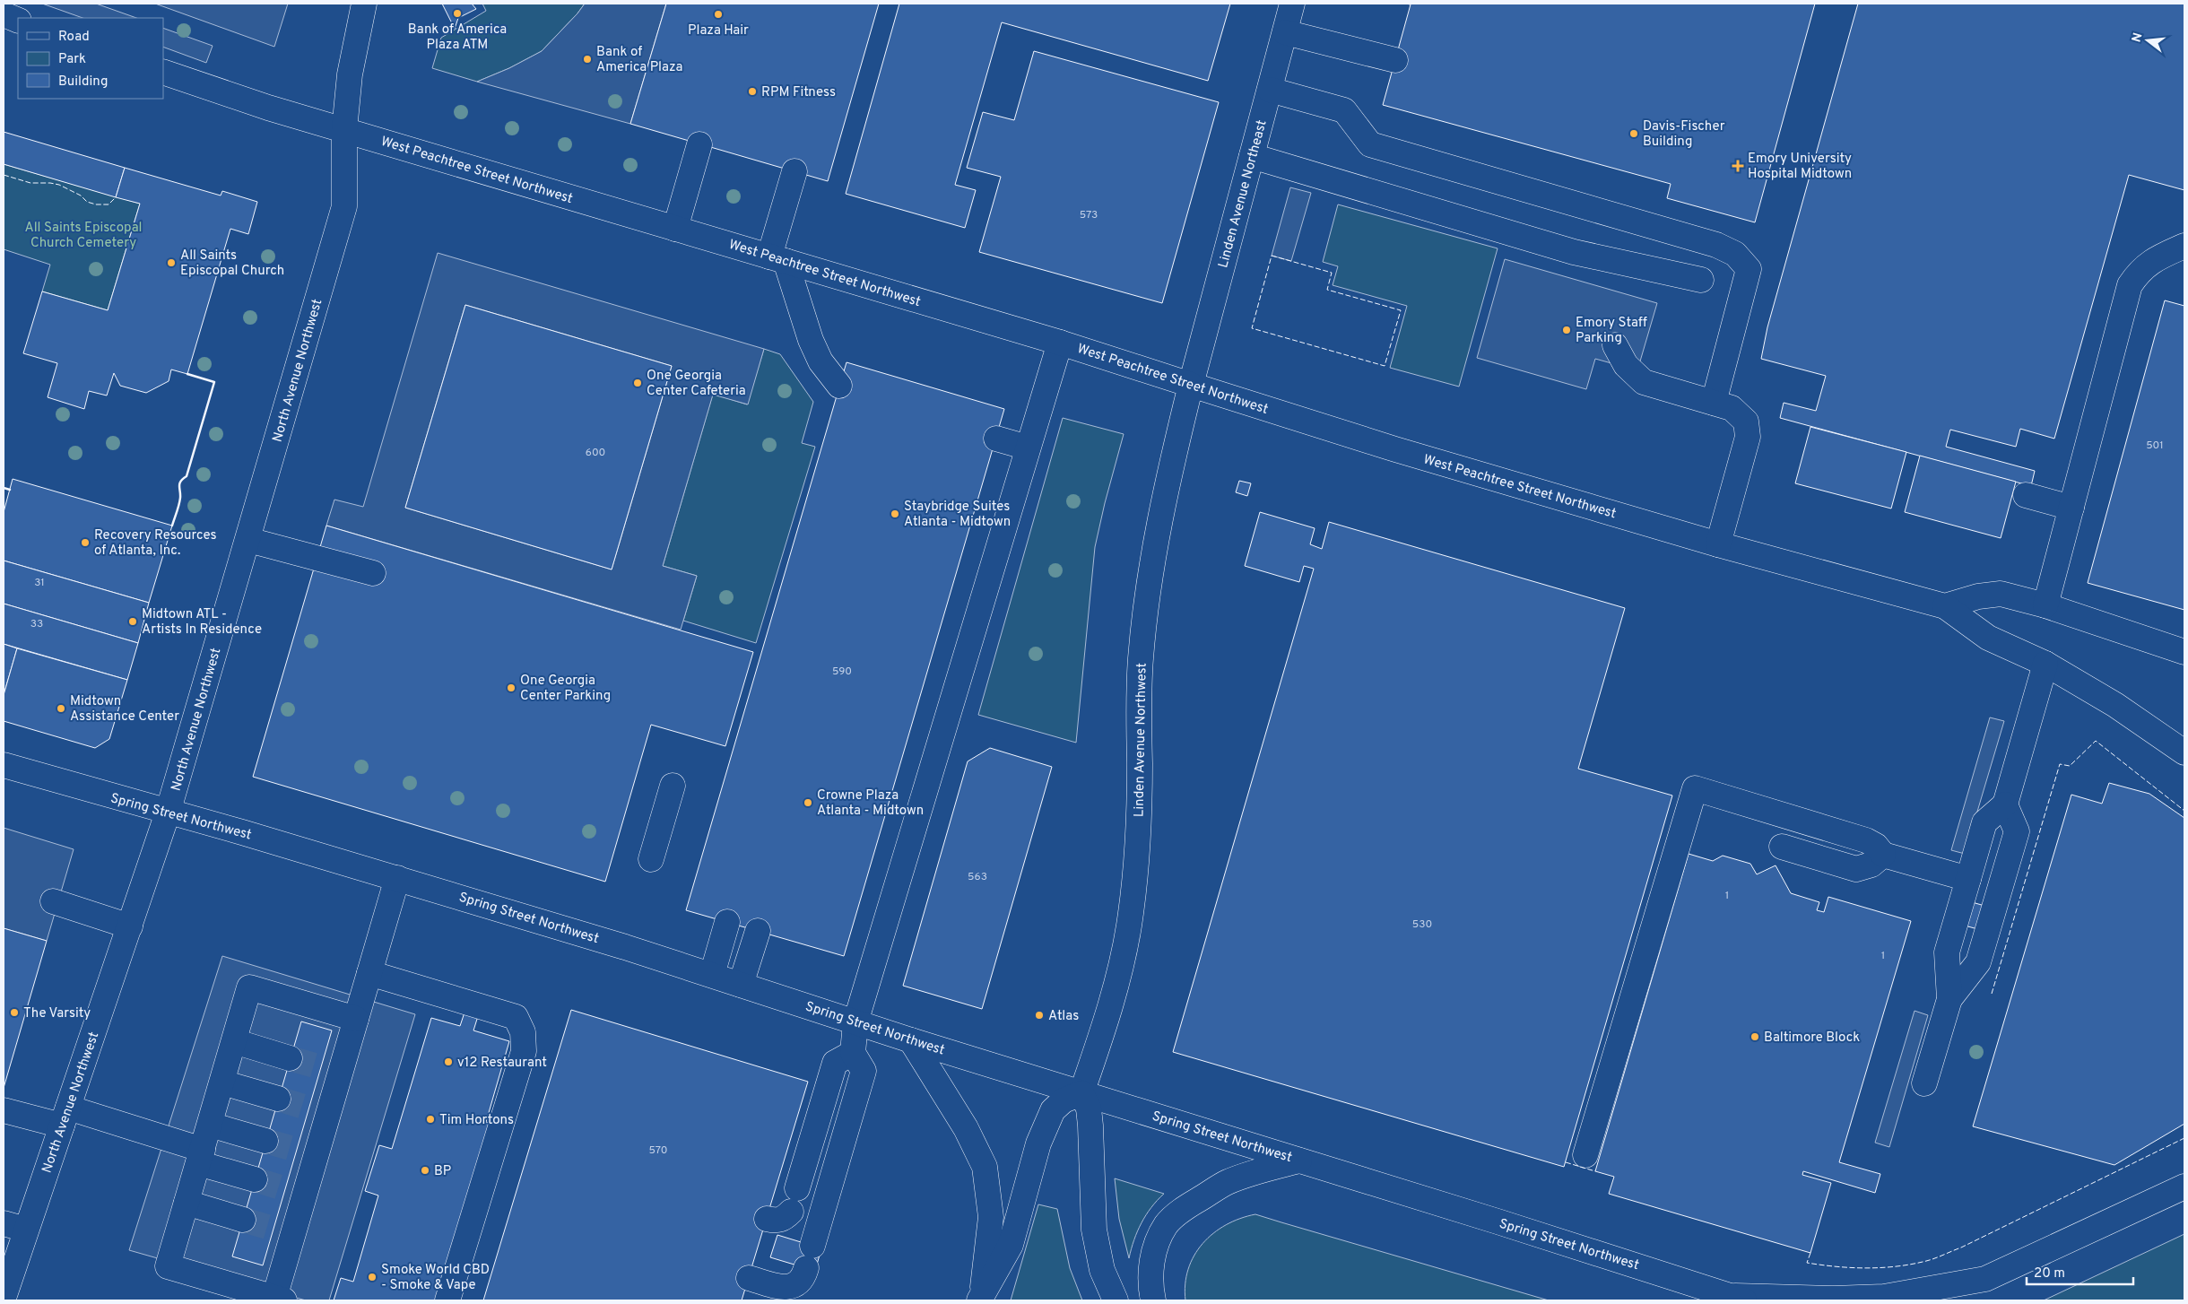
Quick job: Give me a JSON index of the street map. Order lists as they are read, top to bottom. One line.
{"streets":{"main road":["West Peachtree Street Northwest","Linden Avenue Northeast","North Avenue Northwest","Linden Avenue Northwest","Spring Street Northwest"]},"crossings":[["West Peachtree Street Northwest","Linden Avenue Northeast"],["West Peachtree Street Northwest","North Avenue Northwest"],["West Peachtree Street Northwest","Linden Avenue Northwest"],["Linden Avenue Northeast","Linden Avenue Northwest"],["North Avenue Northwest","Spring Street Northwest"],["Linden Avenue Northwest","Spring Street Northwest"]],"parks":["All Saints Episcopal Church Cemetery"],"places":{"other":["Bank of America Plaza ATM","Plaza Hair","Bank of America Plaza","RPM Fitness","Davis-Fischer Building","All Saints Episcopal Church","Emory Staff Parking","One Georgia Center Cafeteria","Staybridge Suites Atlanta - Midtown","Recovery Resources of Atlanta, Inc.","Midtown ATL - Artists In Residence","One Georgia Center Parking","Midtown Assistance Center","Crowne Plaza Atlanta - Midtown","The Varsity","Atlas","Baltimore Block","v12 Restaurant","Tim Hortons","BP","Smoke World CBD - Smoke & Vape"],"health":["Emory University Hospital Midtown"]},"house_numbers":["573","501","600","31","33","590","563","1","530","1","570"],"legend":["Road","Park","Building"],"scale_bar":"20 m","north":"left"}
